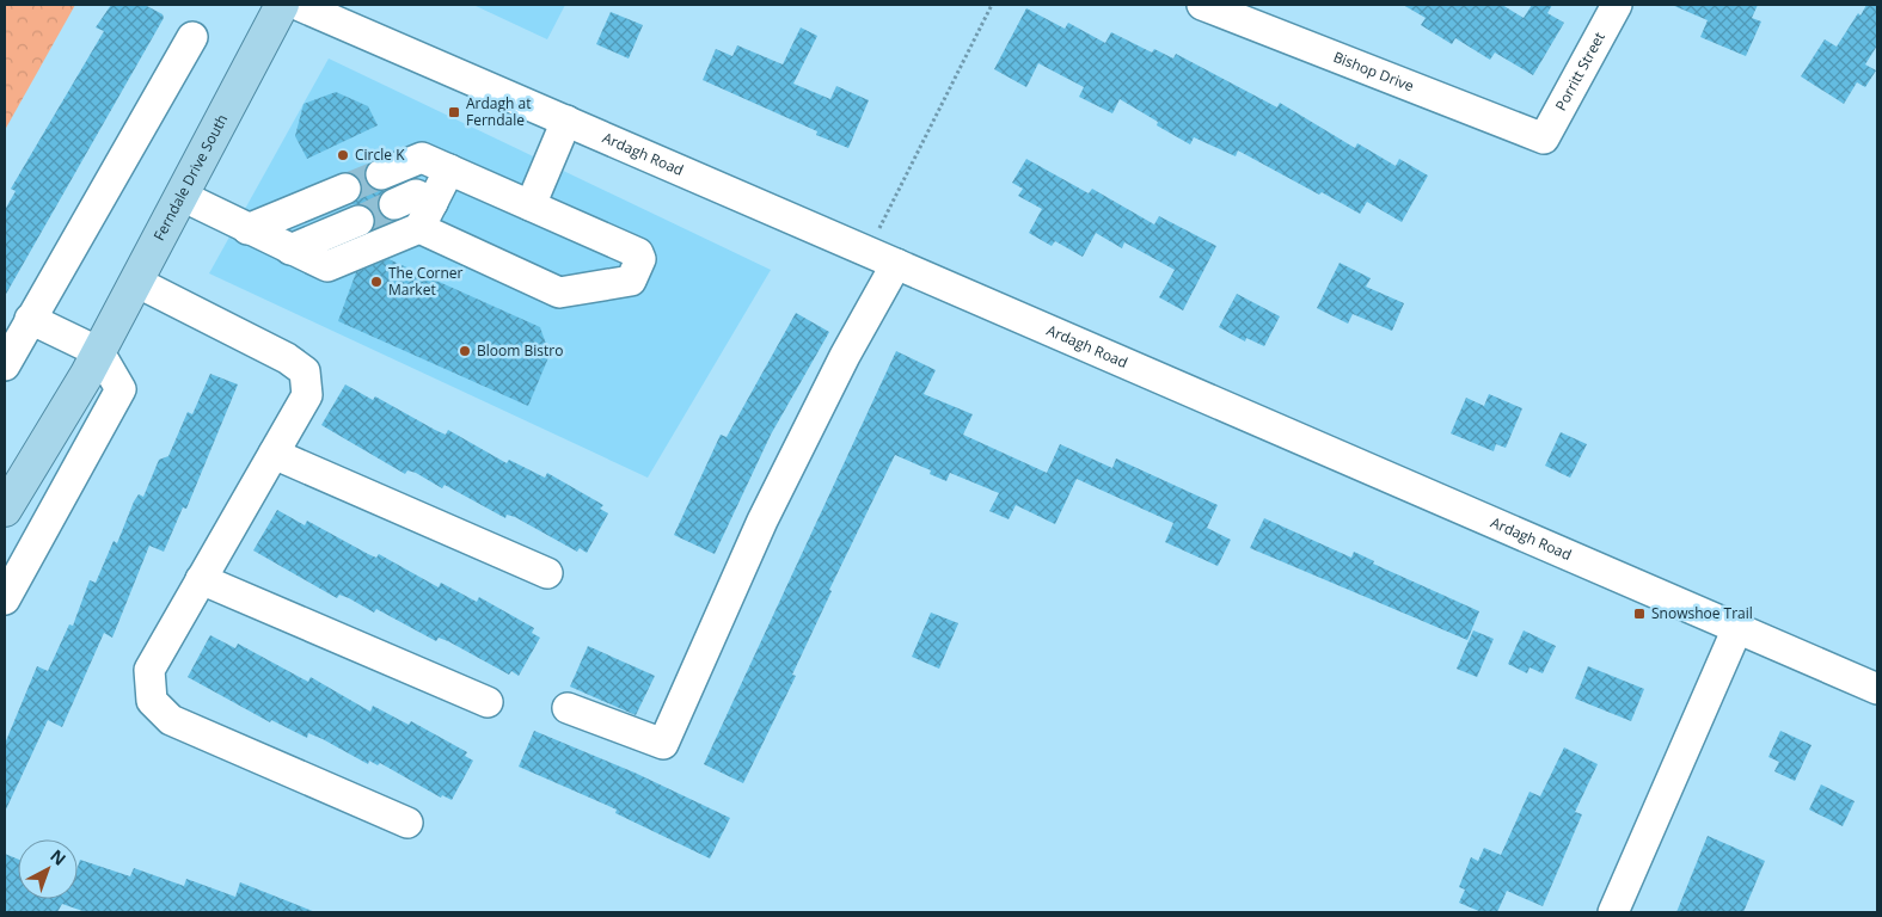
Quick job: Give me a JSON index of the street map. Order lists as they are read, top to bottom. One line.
{"streets":{"main road":["Ferndale Drive South"],"street":["Bishop Drive","Porritt Street","Ardagh Road"]},"crossings":[["Bishop Drive","Porritt Street"]],"places":{"transit":["Ardagh at Ferndale","Snowshoe Trail"],"other":["Circle K","The Corner Market","Bloom Bistro"]},"north":"top right"}
